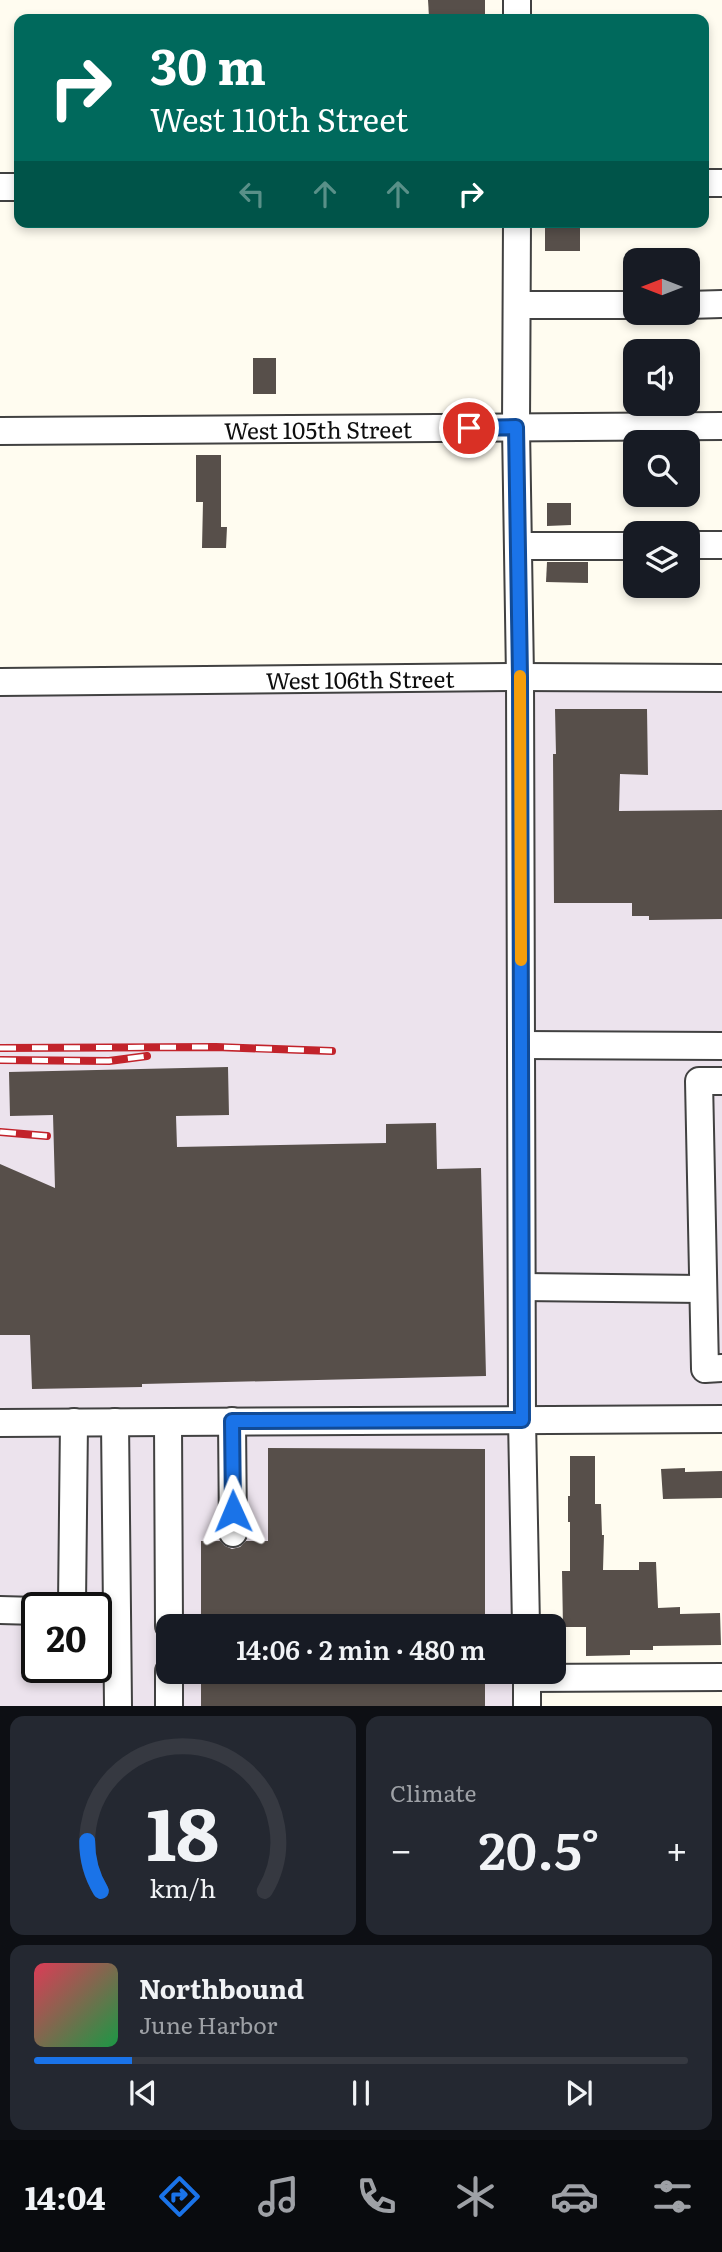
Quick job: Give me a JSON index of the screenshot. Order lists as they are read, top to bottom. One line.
{"streets":{"street":["West 105th Street","West 106th Street"]},"north":"left","page":{"turn":["30 m","West 110th Street"],"limit":"20","trip":"14:06 · 2 min · 480 m","tile":"Climate","heat":["−","20.5°","+"],"song":["Northbound","June Harbor"],"tabs":"14:04","gauge":["18","km/h"]}}
